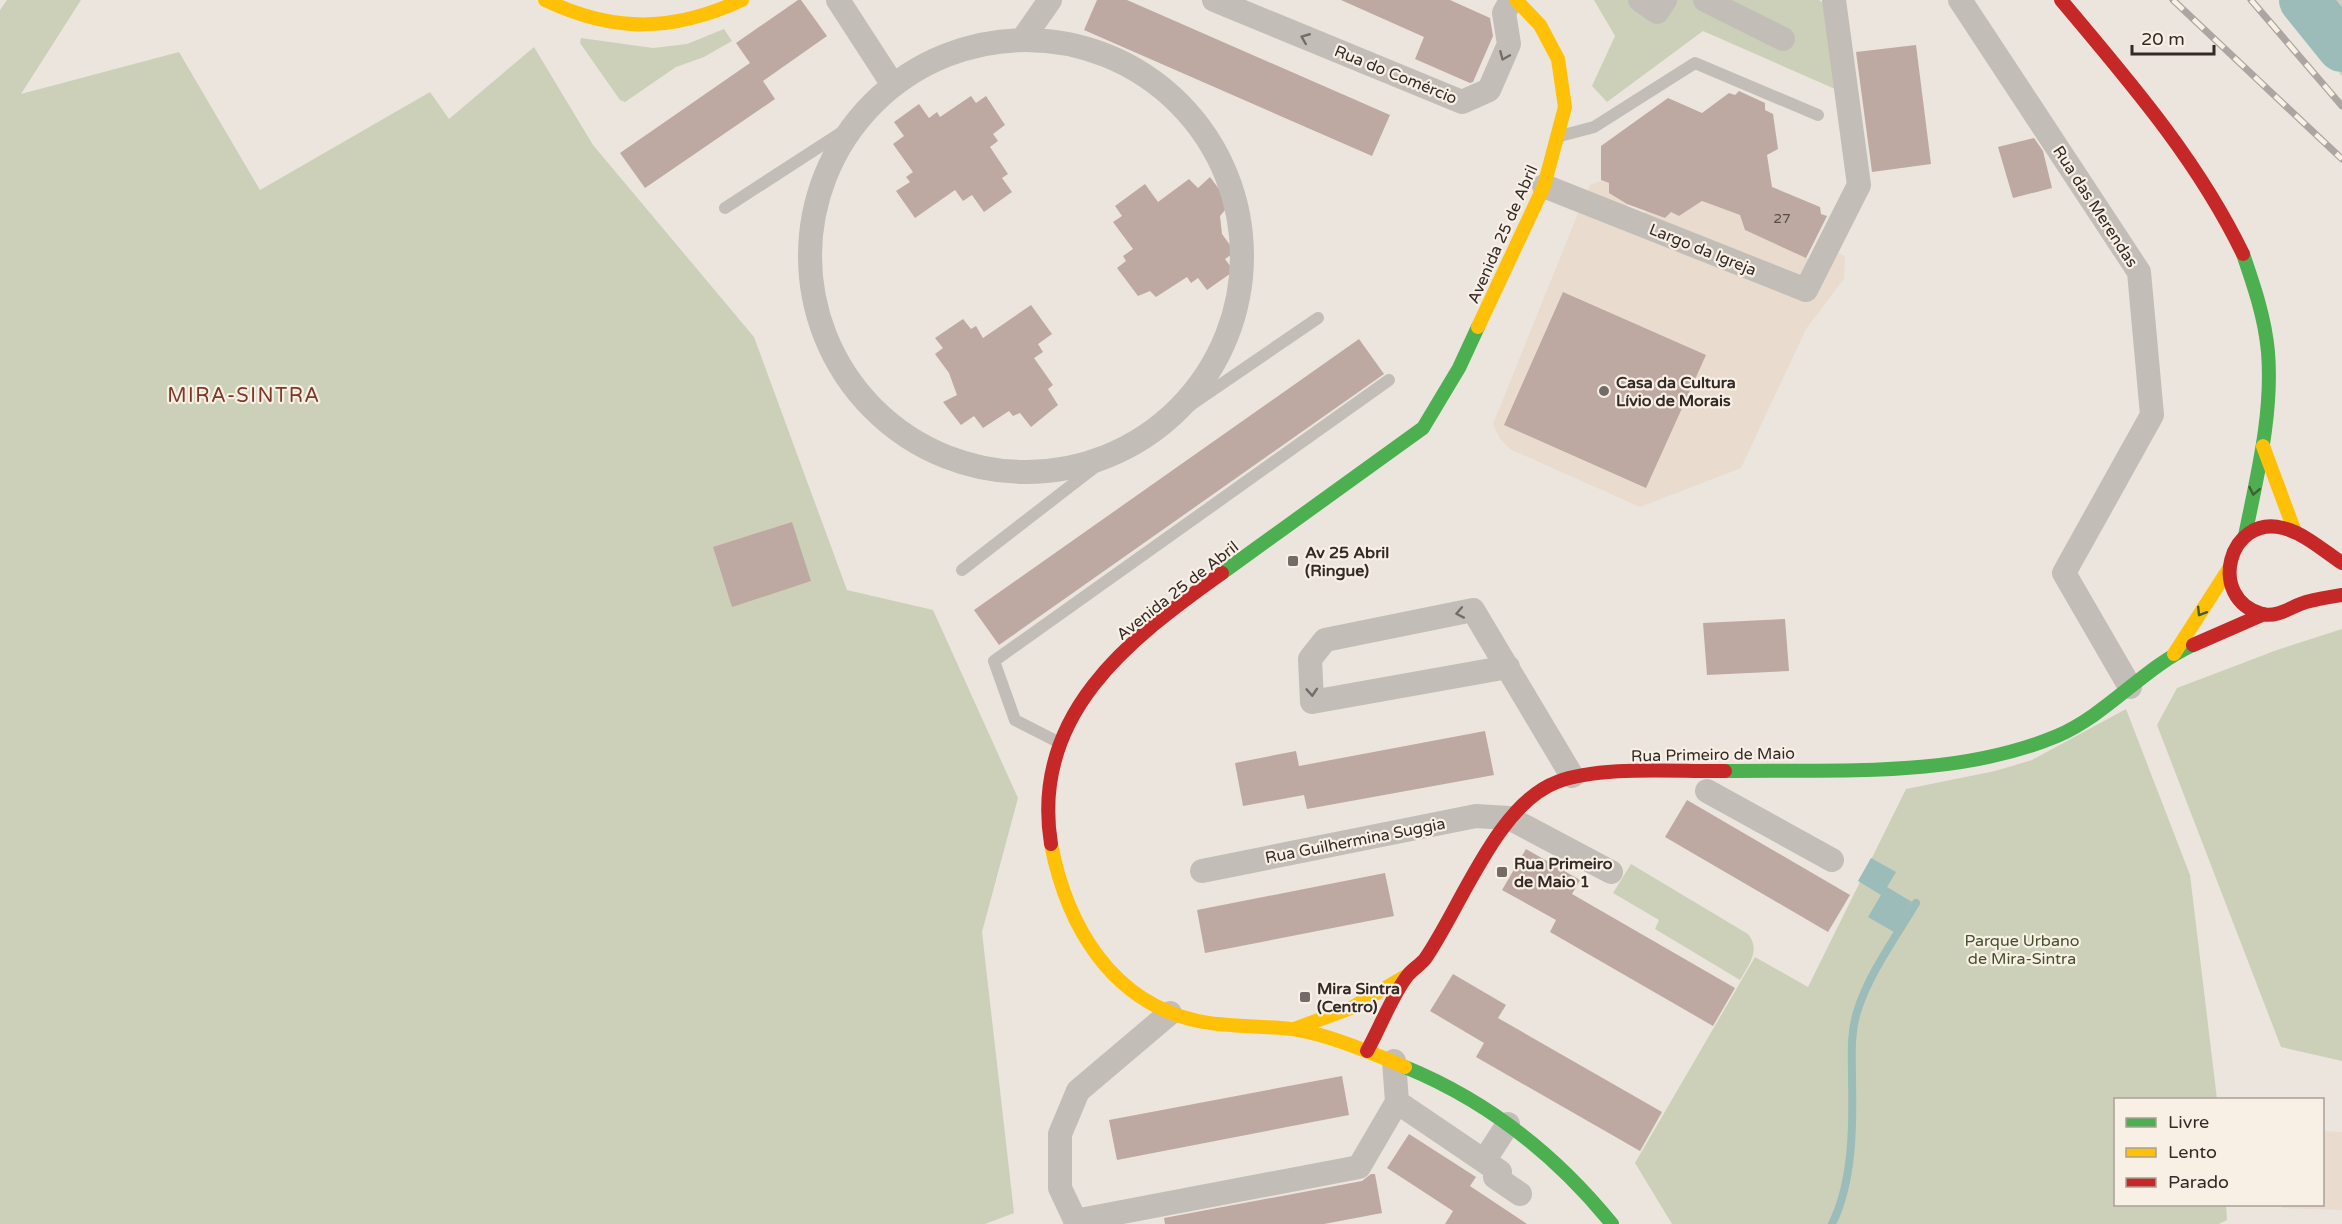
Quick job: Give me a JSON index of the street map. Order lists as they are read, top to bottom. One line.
{"streets":{"street":["Rua do Comércio","Rua das Merendas","Avenida 25 de Abril","Largo da Igreja","Rua Primeiro de Maio","Rua Guilhermina Suggia"]},"crossings":[["Rua das Merendas","Rua Primeiro de Maio"],["Avenida 25 de Abril","Largo da Igreja"],["Avenida 25 de Abril","Rua Primeiro de Maio"],["Rua Primeiro de Maio","Rua Guilhermina Suggia"]],"districts":["MIRA-SINTRA"],"parks":["Parque Urbano de Mira-Sintra"],"places":{"other":["Casa da Cultura Lívio de Morais"],"transit":["Av 25 Abril (Ringue)","Rua Primeiro de Maio 1","Mira Sintra (Centro)"]},"house_numbers":["27"],"legend":["Livre","Lento","Parado"],"scale_bar":"20 m"}
